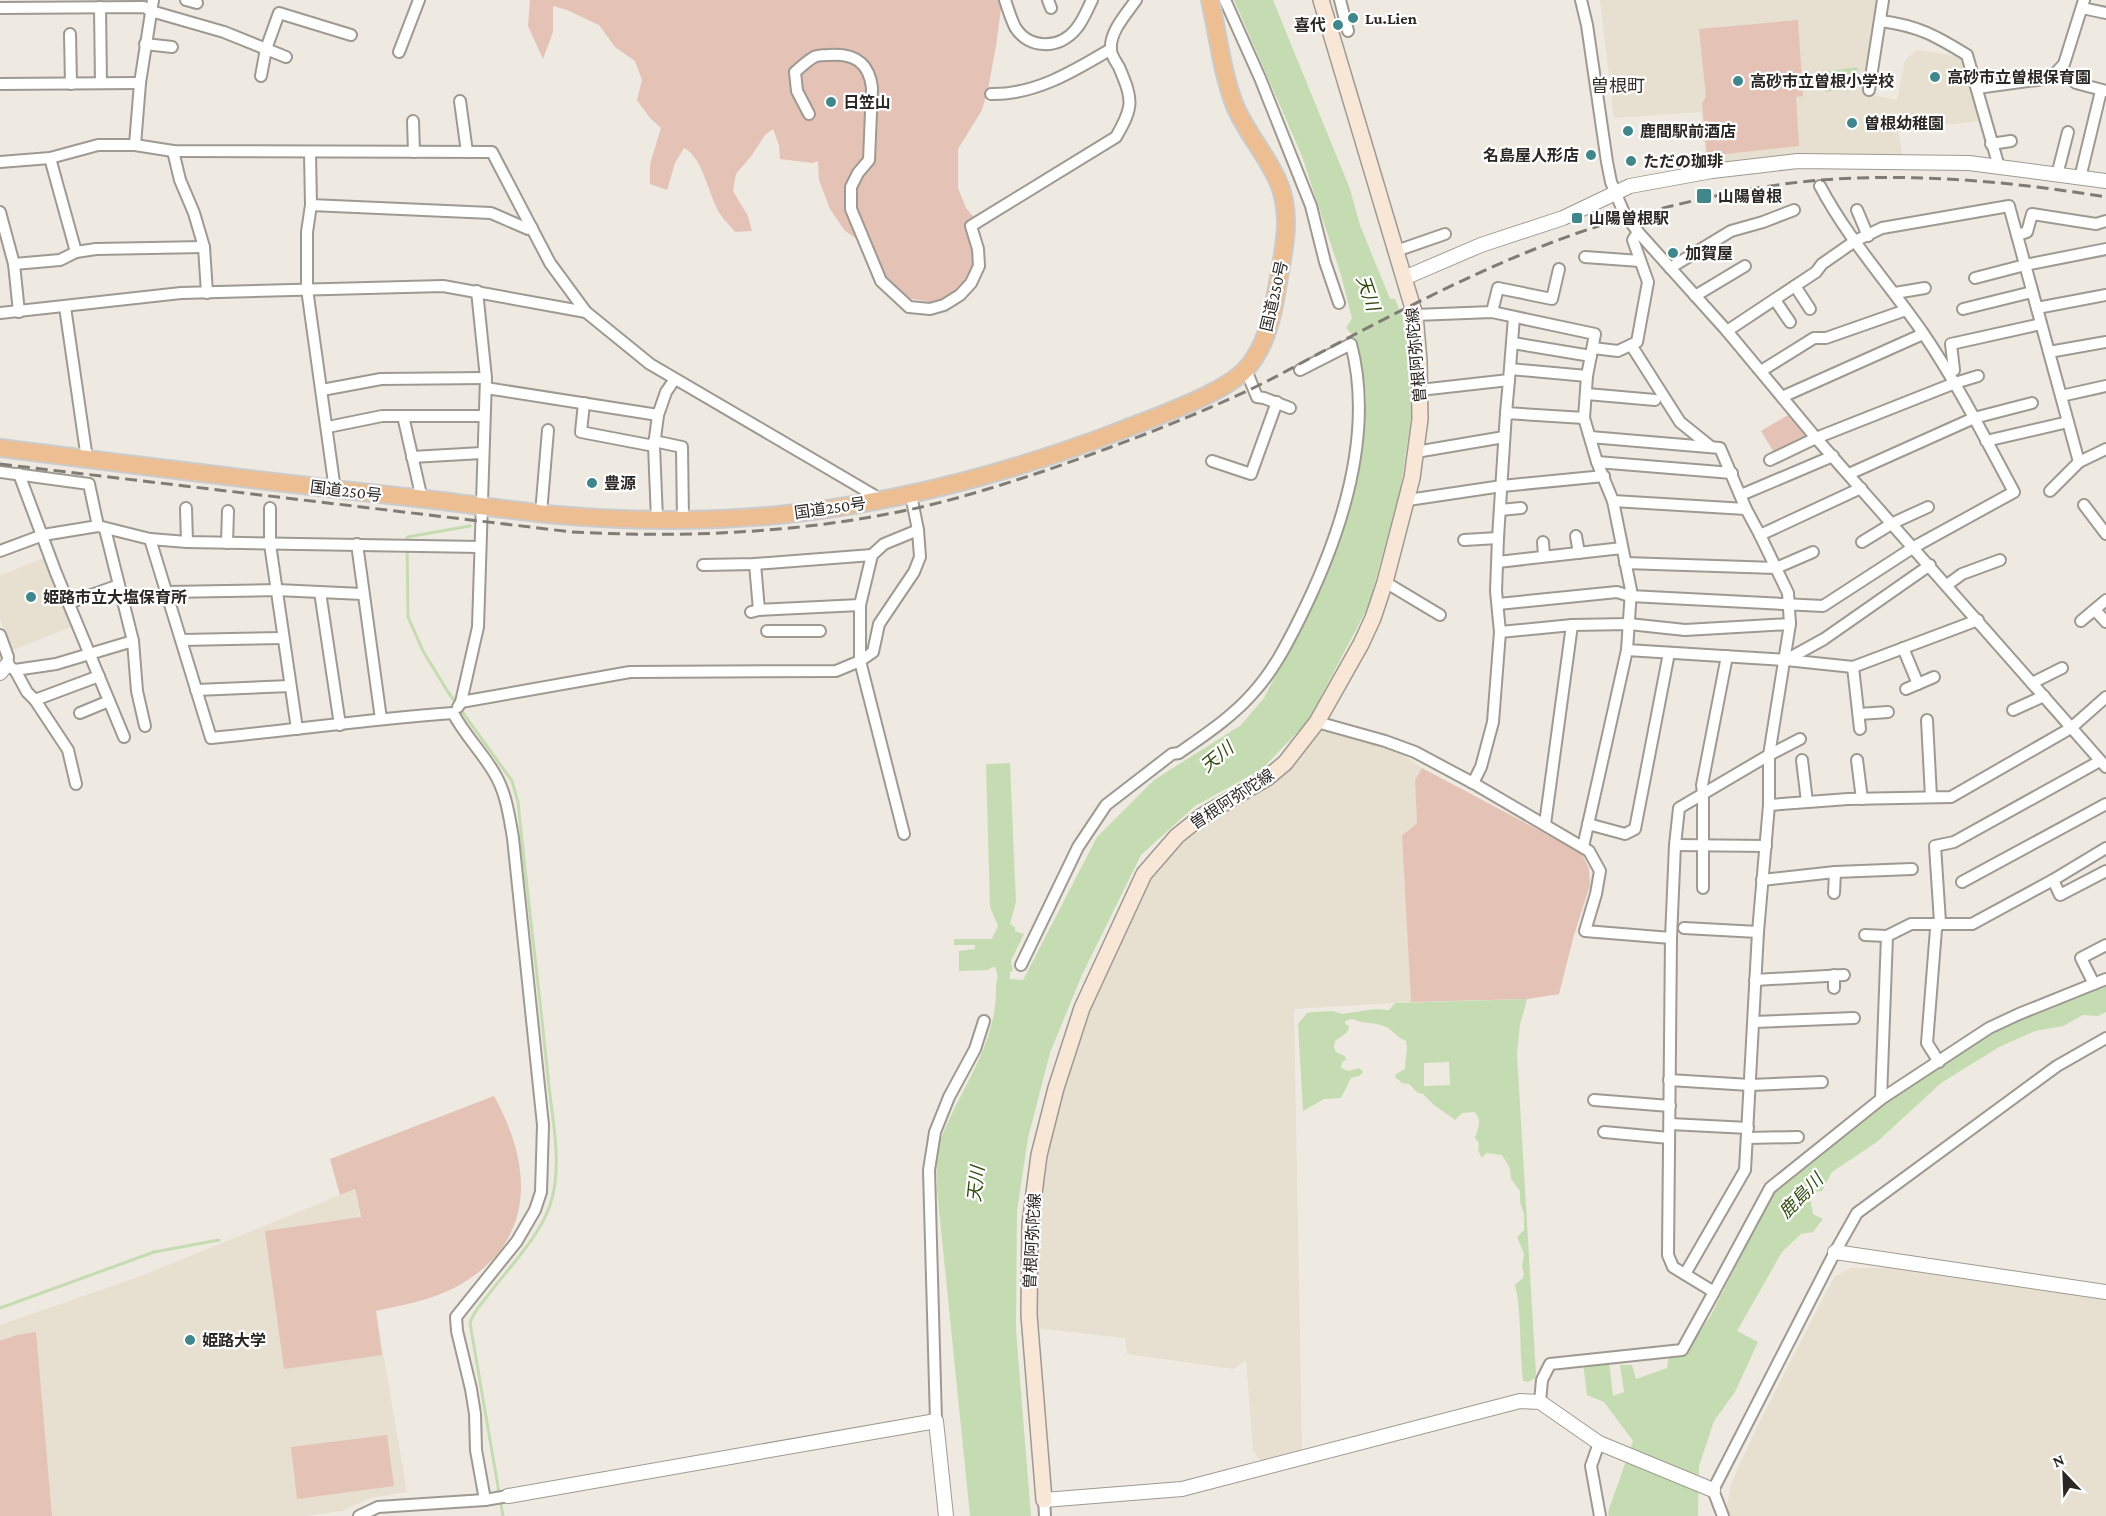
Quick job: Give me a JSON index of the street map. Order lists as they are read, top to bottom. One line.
{"streets":{"highway":["国道250号"],"main road":["曽根阿弥陀線"]},"districts":["曽根町"],"water":["天川","鹿島川"],"places":{"other":["Lu.Lien","喜代","高砂市立曽根保育園","高砂市立曽根小学校","日笠山","曽根幼稚園","鹿間駅前酒店","名島屋人形店","ただの珈琲","加賀屋","豊源","姫路市立大塩保育所","姫路大学"],"transit":["山陽曽根","山陽曽根駅"]},"north":"top left"}
